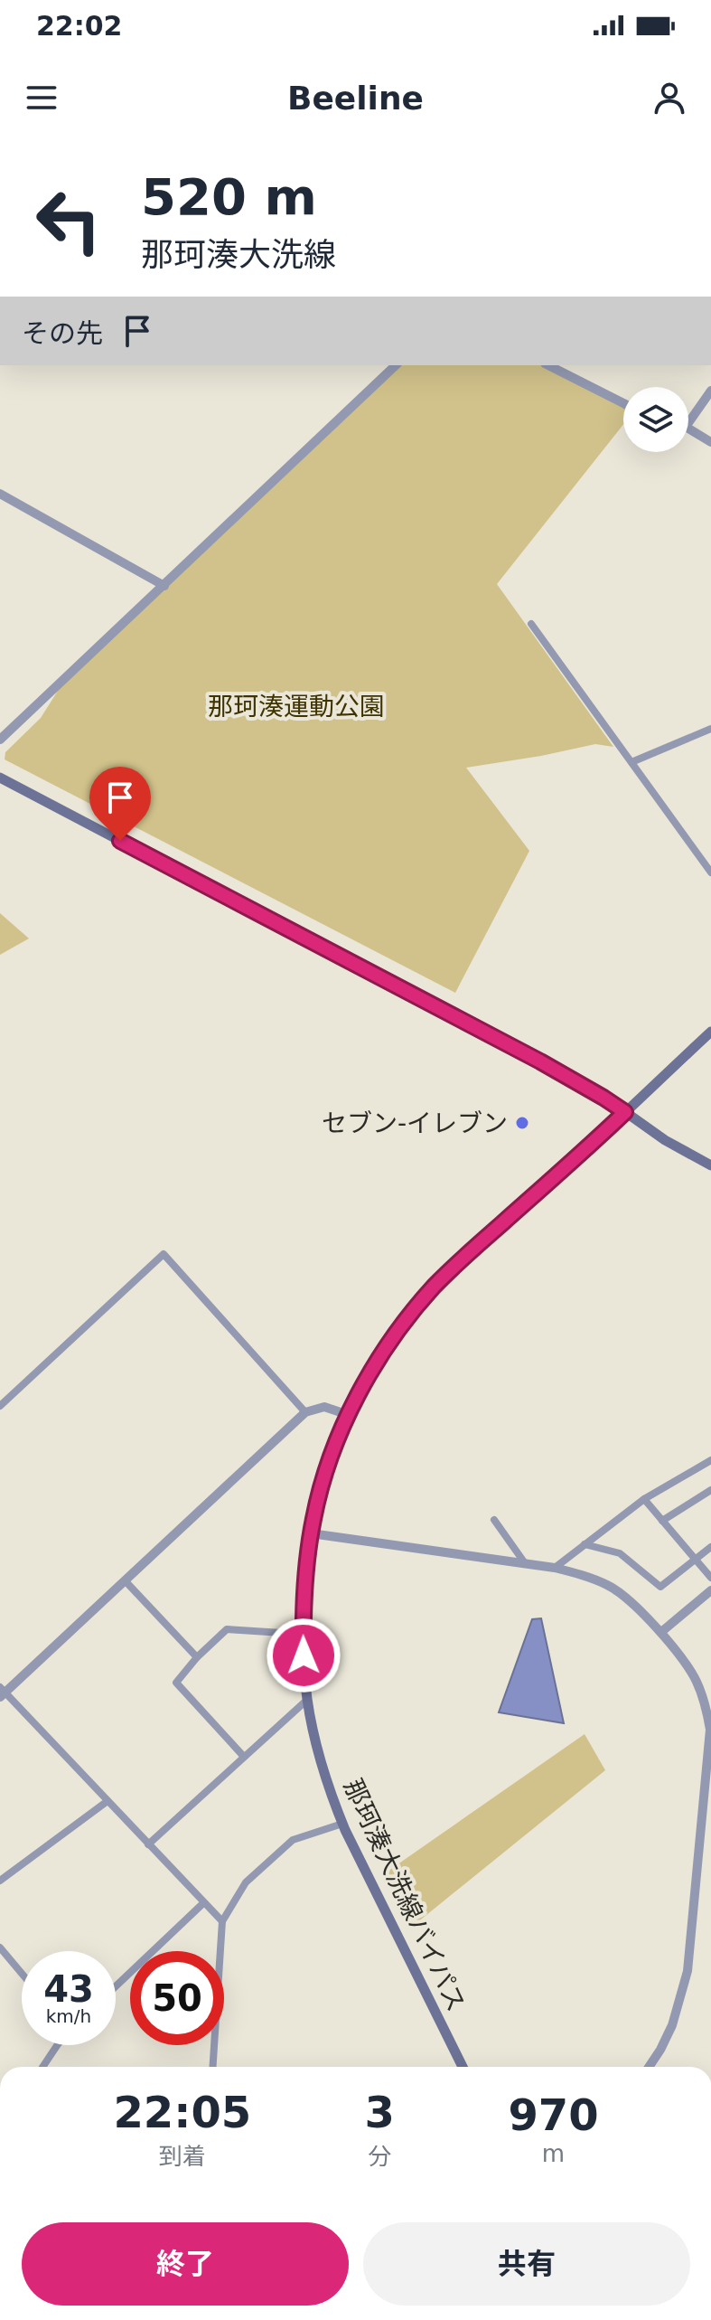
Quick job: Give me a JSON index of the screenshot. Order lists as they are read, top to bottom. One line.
{"streets":{"main road":["那珂湊大洗線バイパス"]},"parks":["那珂湊運動公園"],"places":["セブン-イレブン"],"page":{"status":"22:02","header":"Beeline","turn":["520 m","那珂湊大洗線"],"then":"その先","speed":"43 km/h","limit":"50","eta":["22:05","到着","3","分","970","m"],"buttons":["終了","共有"]}}
